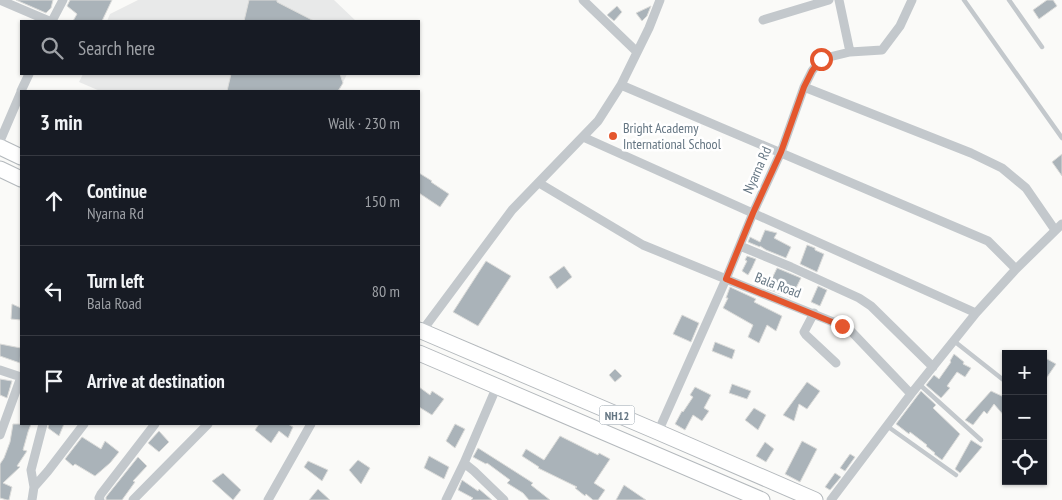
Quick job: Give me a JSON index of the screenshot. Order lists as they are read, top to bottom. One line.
{"streets":{"highway":["NH12"],"street":["Nyarna Rd","Bala Road"]},"crossings":[["Nyarna Rd","Bala Road"],["Nyarna Rd","NH12"]],"places":["Bright Academy International School"],"page":{"search":"Search here","heading":["3 min","Walk · 230 m"],"list":[["Continue","Nyarna Rd","150 m"],["Turn left","Bala Road","80 m"],"Arrive at destination"],"map_buttons":["+","−"]}}
